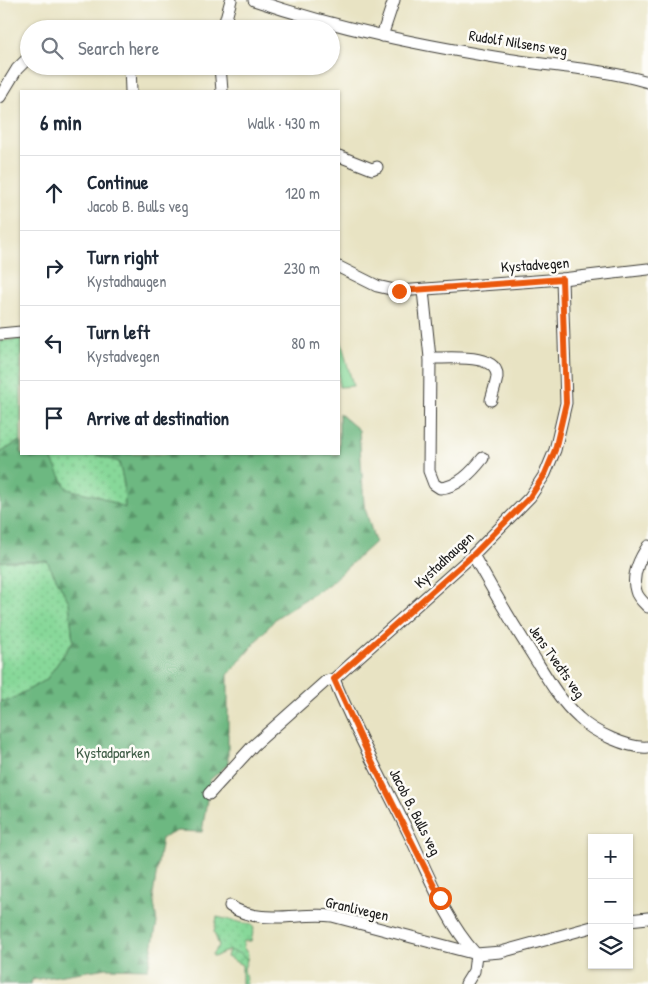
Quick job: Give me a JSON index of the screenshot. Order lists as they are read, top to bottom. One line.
{"streets":{"street":["Rudolf Nilsens veg","Kystadvegen","Kystadhaugen","Jens Tvedts veg","Jacob B. Bulls veg","Granlivegen"]},"crossings":[["Kystadvegen","Kystadhaugen"],["Kystadhaugen","Jens Tvedts veg"],["Kystadhaugen","Jacob B. Bulls veg"],["Jacob B. Bulls veg","Granlivegen"]],"parks":["Kystadparken"],"page":{"search":"Search here","heading":["6 min","Walk · 430 m"],"list":[["Continue","Jacob B. Bulls veg","120 m"],["Turn right","Kystadhaugen","230 m"],["Turn left","Kystadvegen","80 m"],"Arrive at destination"],"map_buttons":["+","−"]}}
